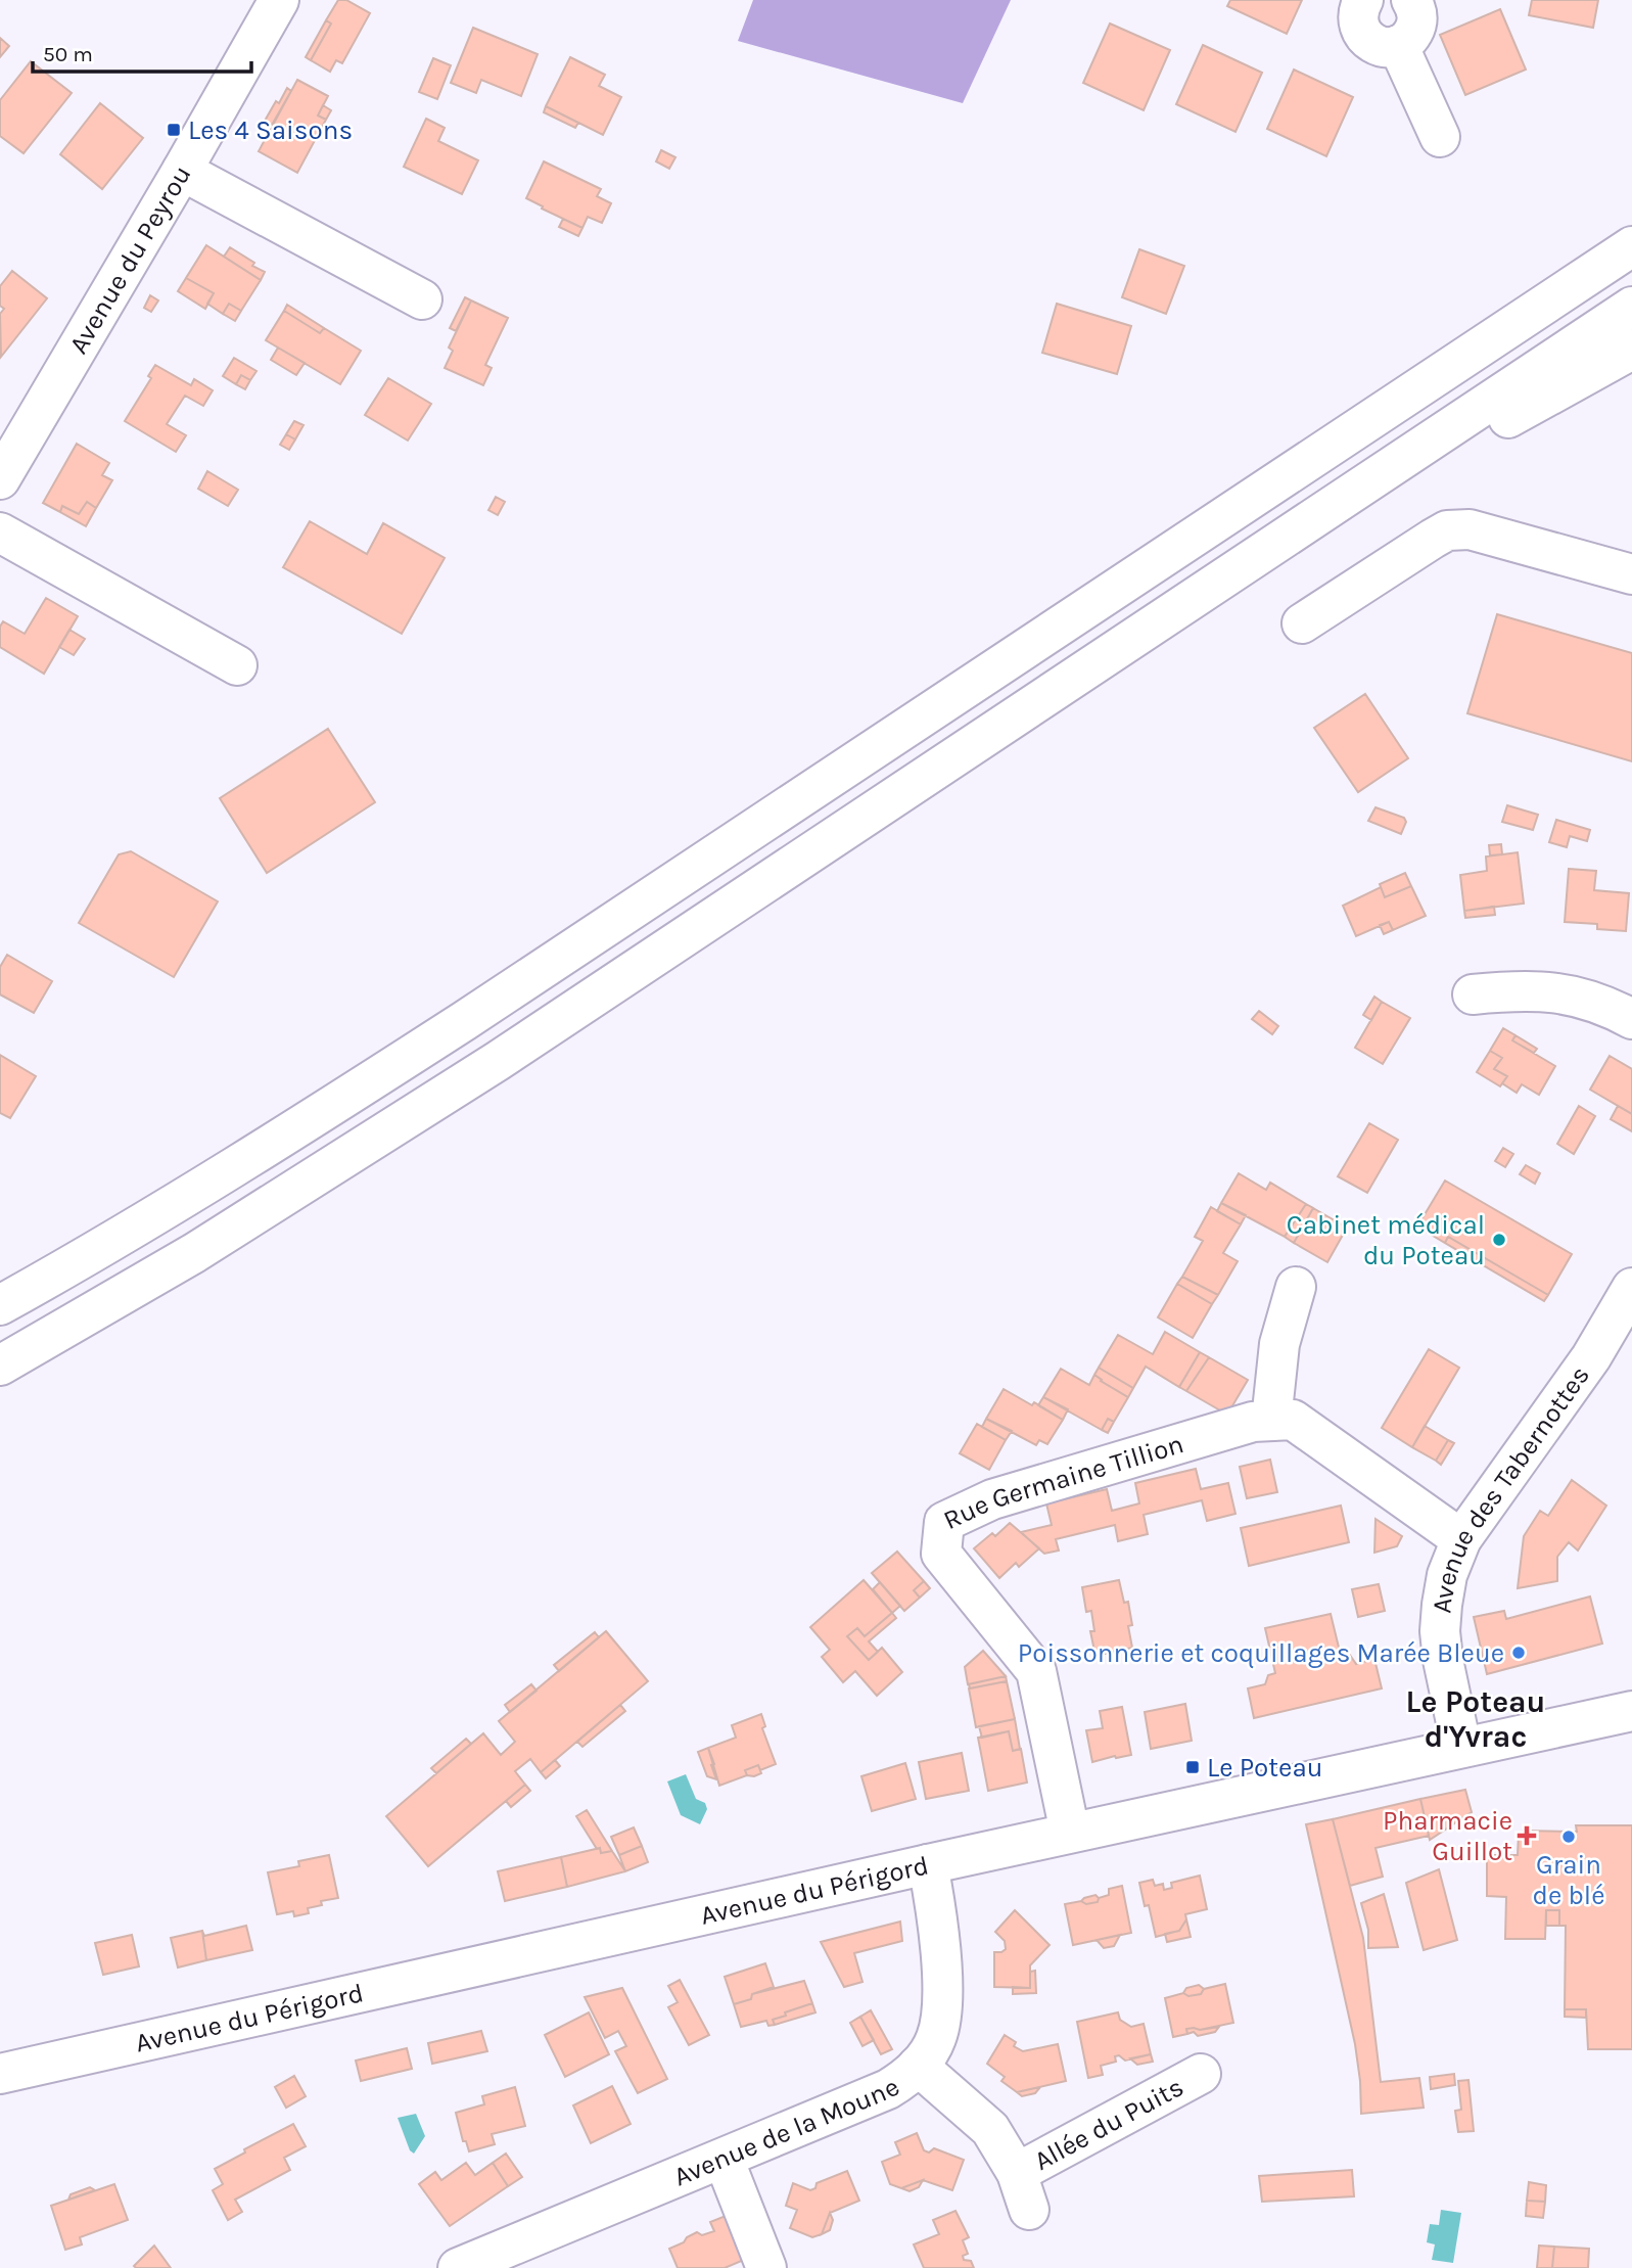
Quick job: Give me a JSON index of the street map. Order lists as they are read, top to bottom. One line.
{"streets":{"main road":["Avenue du Peyrou","Rue Germaine Tillion","Avenue des Tabernottes","Avenue du Périgord","Allée du Puits","Avenue de la Moune"]},"crossings":[["Rue Germaine Tillion","Avenue des Tabernottes"],["Rue Germaine Tillion","Avenue du Périgord"],["Avenue des Tabernottes","Avenue du Périgord"],["Avenue du Périgord","Avenue de la Moune"],["Allée du Puits","Avenue de la Moune"]],"districts":["Le Poteau d'Yvrac"],"places":{"transit":["Les 4 Saisons","Le Poteau"],"other":["Cabinet médical du Poteau","Poissonnerie et coquillages Marée Bleue","Grain de blé"],"health":["Pharmacie Guillot"]},"scale_bar":"50 m"}
